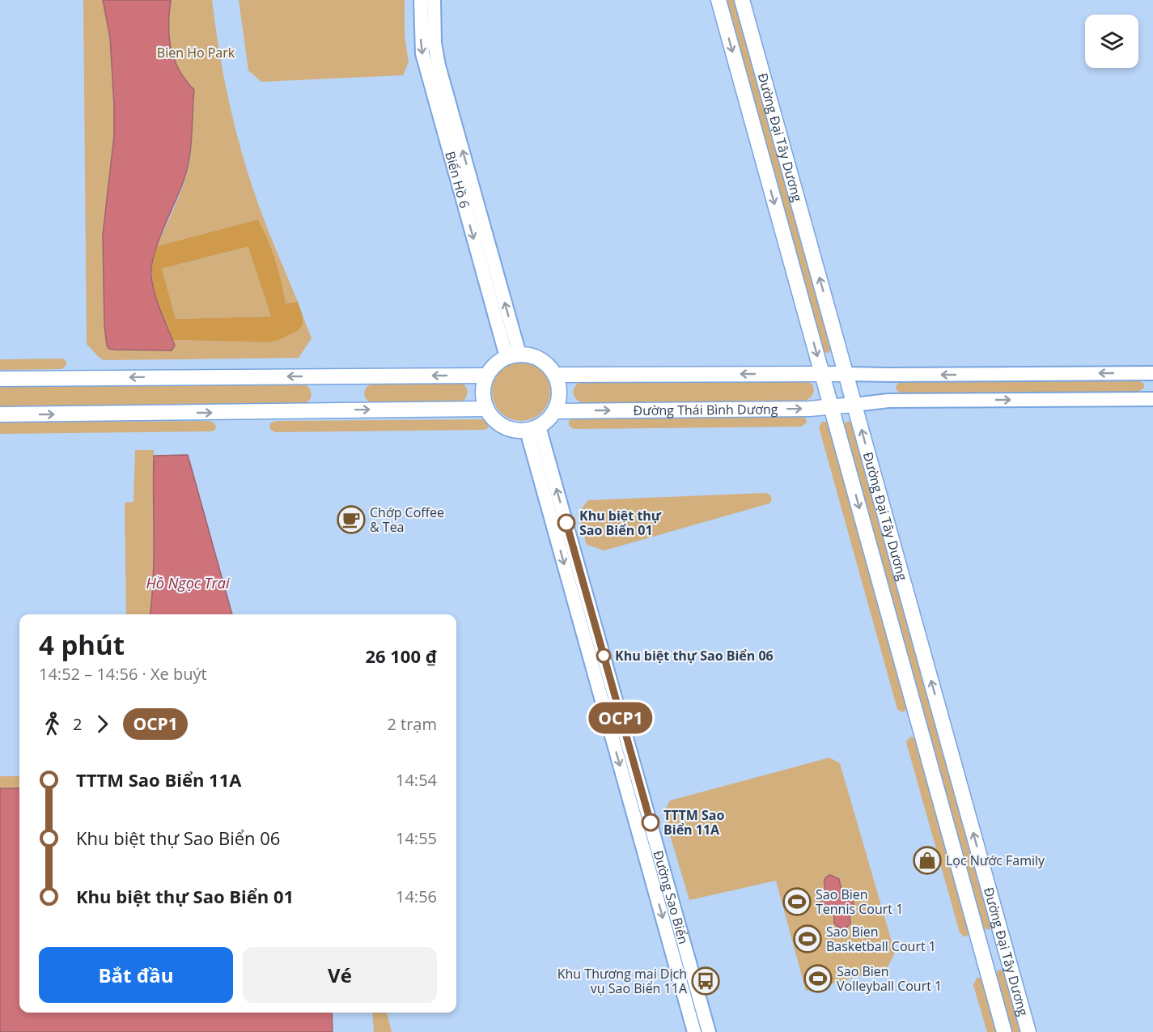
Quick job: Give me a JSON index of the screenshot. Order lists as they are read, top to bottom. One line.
{"streets":{"main road":["Đường Đại Tây Dương","Đường Thái Bình Dương"],"street":["Biển Hồ 6","Đường Sao Biển"]},"crossings":[["Đường Đại Tây Dương","Đường Thái Bình Dương"],["Biển Hồ 6","Đường Thái Bình Dương"],["Biển Hồ 6","Đường Sao Biển"],["Đường Thái Bình Dương","Đường Sao Biển"]],"water":["Hồ Ngọc Trai"],"parks":["Bien Ho Park"],"places":{"cafe":["Chớp Coffee & Tea"],"other":["Khu biệt thự Sao Biển 01","Khu biệt thự Sao Biển 06","TTTM Sao Biển 11A"],"shop":["Lọc Nước Family"],"sports":["Sao Bien Tennis Court 1","Sao Bien Basketball Court 1","Sao Bien Volleyball Court 1"],"bus stop":["Khu Thương mại Dịch vụ Sao Biển 11A"]},"lines":["bus line OCP1"],"page":{"on_map":"OCP1","heading":["4 phút","14:52 – 14:56 · Xe buýt","26 100 ₫"],"legs":["2","OCP1","2 trạm"],"list":[{"name":"TTTM Sao Biển 11A","value":"14:54"},{"name":"Khu biệt thự Sao Biển 06","value":"14:55"},{"name":"Khu biệt thự Sao Biển 01","value":"14:56"}],"buttons":["Bắt đầu","Vé"]}}
